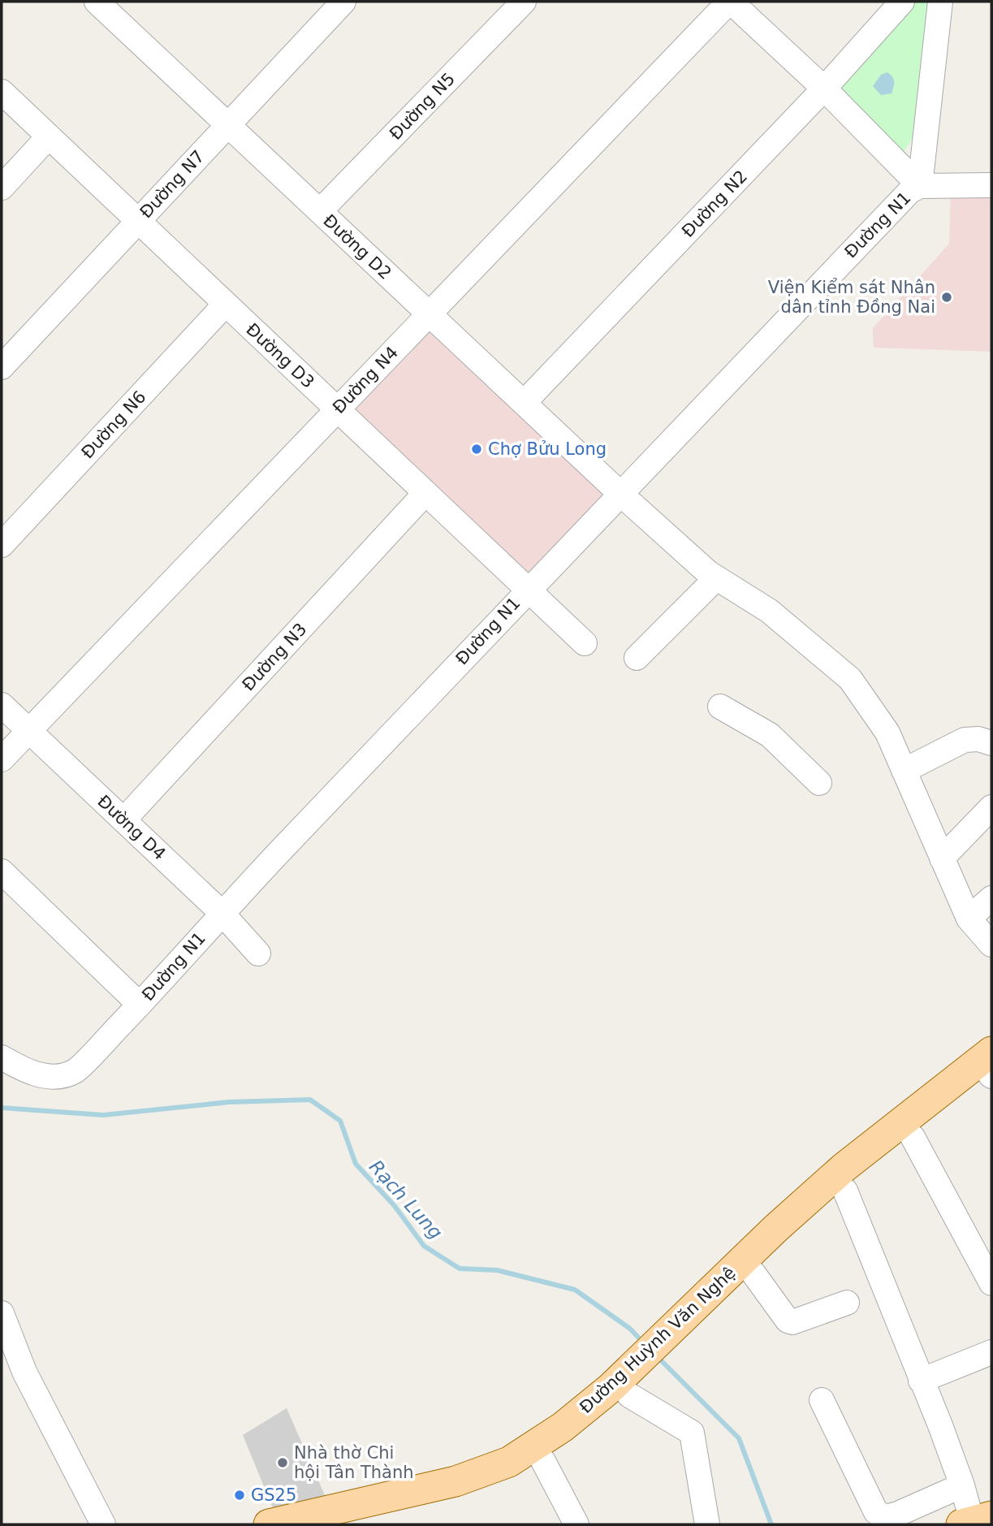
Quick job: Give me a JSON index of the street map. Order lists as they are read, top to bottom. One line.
{"streets":{"main road":["Đường Huỳnh Văn Nghệ"],"street":["Đường N5","Đường N7","Đường N2","Đường N1","Đường D2","Đường D3","Đường N4","Đường N6","Đường N3","Đường D4"]},"crossings":[["Đường N5","Đường D2"],["Đường N7","Đường D2"],["Đường N7","Đường D3"],["Đường N2","Đường D2"],["Đường N1","Đường D2"],["Đường N1","Đường D3"],["Đường N1","Đường D4"],["Đường D2","Đường N4"],["Đường D3","Đường N4"],["Đường D3","Đường N6"],["Đường D3","Đường N3"],["Đường N4","Đường D4"],["Đường N3","Đường D4"]],"water":["Rạch Lung"],"places":["Viện Kiểm sát Nhân dân tỉnh Đồng Nai","Chợ Bửu Long","Nhà thờ Chi hội Tân Thành","GS25"]}
